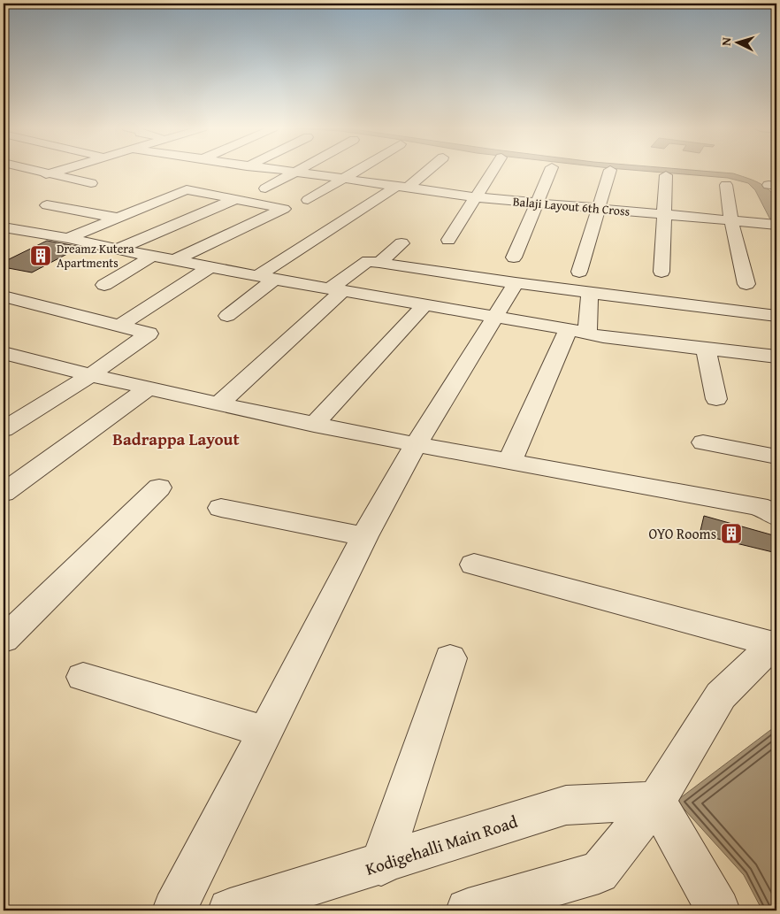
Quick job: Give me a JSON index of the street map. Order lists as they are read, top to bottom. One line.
{"streets":{"street":["Balaji Layout 6th Cross","Kodigehalli Main Road"]},"districts":["Badrappa Layout"],"places":{"building":["Dreamz Kutera Apartments","OYO Rooms"]},"north":"left"}
